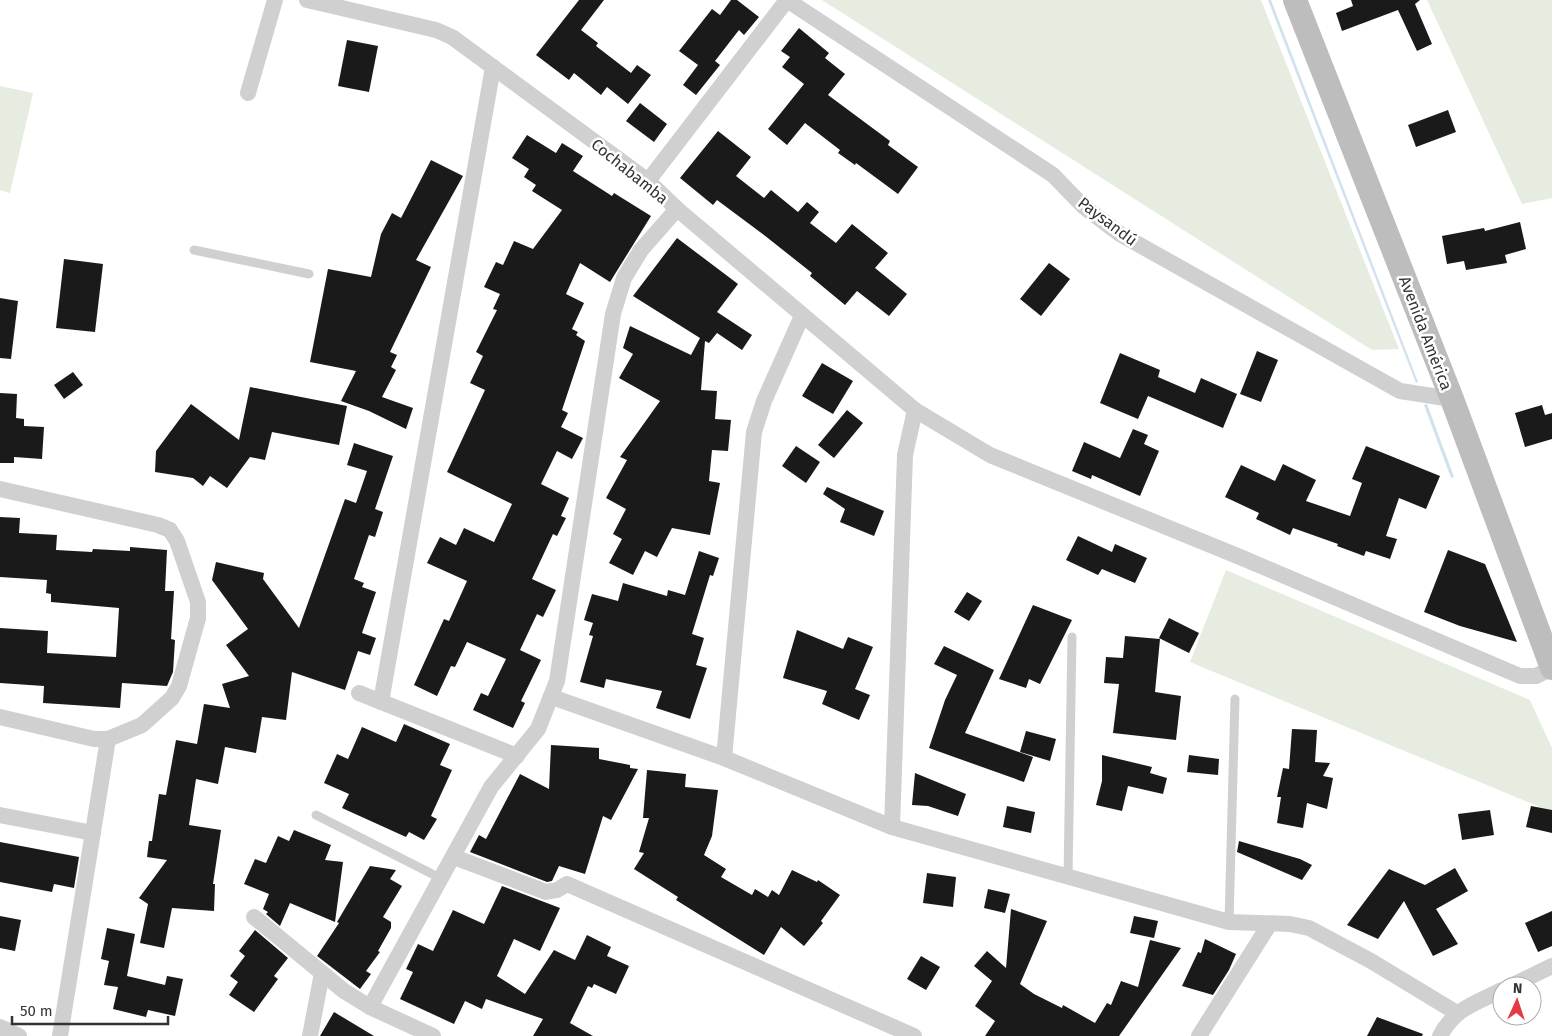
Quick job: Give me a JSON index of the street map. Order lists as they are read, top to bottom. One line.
{"streets":{"main road":["Avenida América"],"street":["Cochabamba","Paysandú"]},"crossings":[["Cochabamba","Avenida América"],["Paysandú","Avenida América"]],"scale_bar":"50 m","north":"top"}
